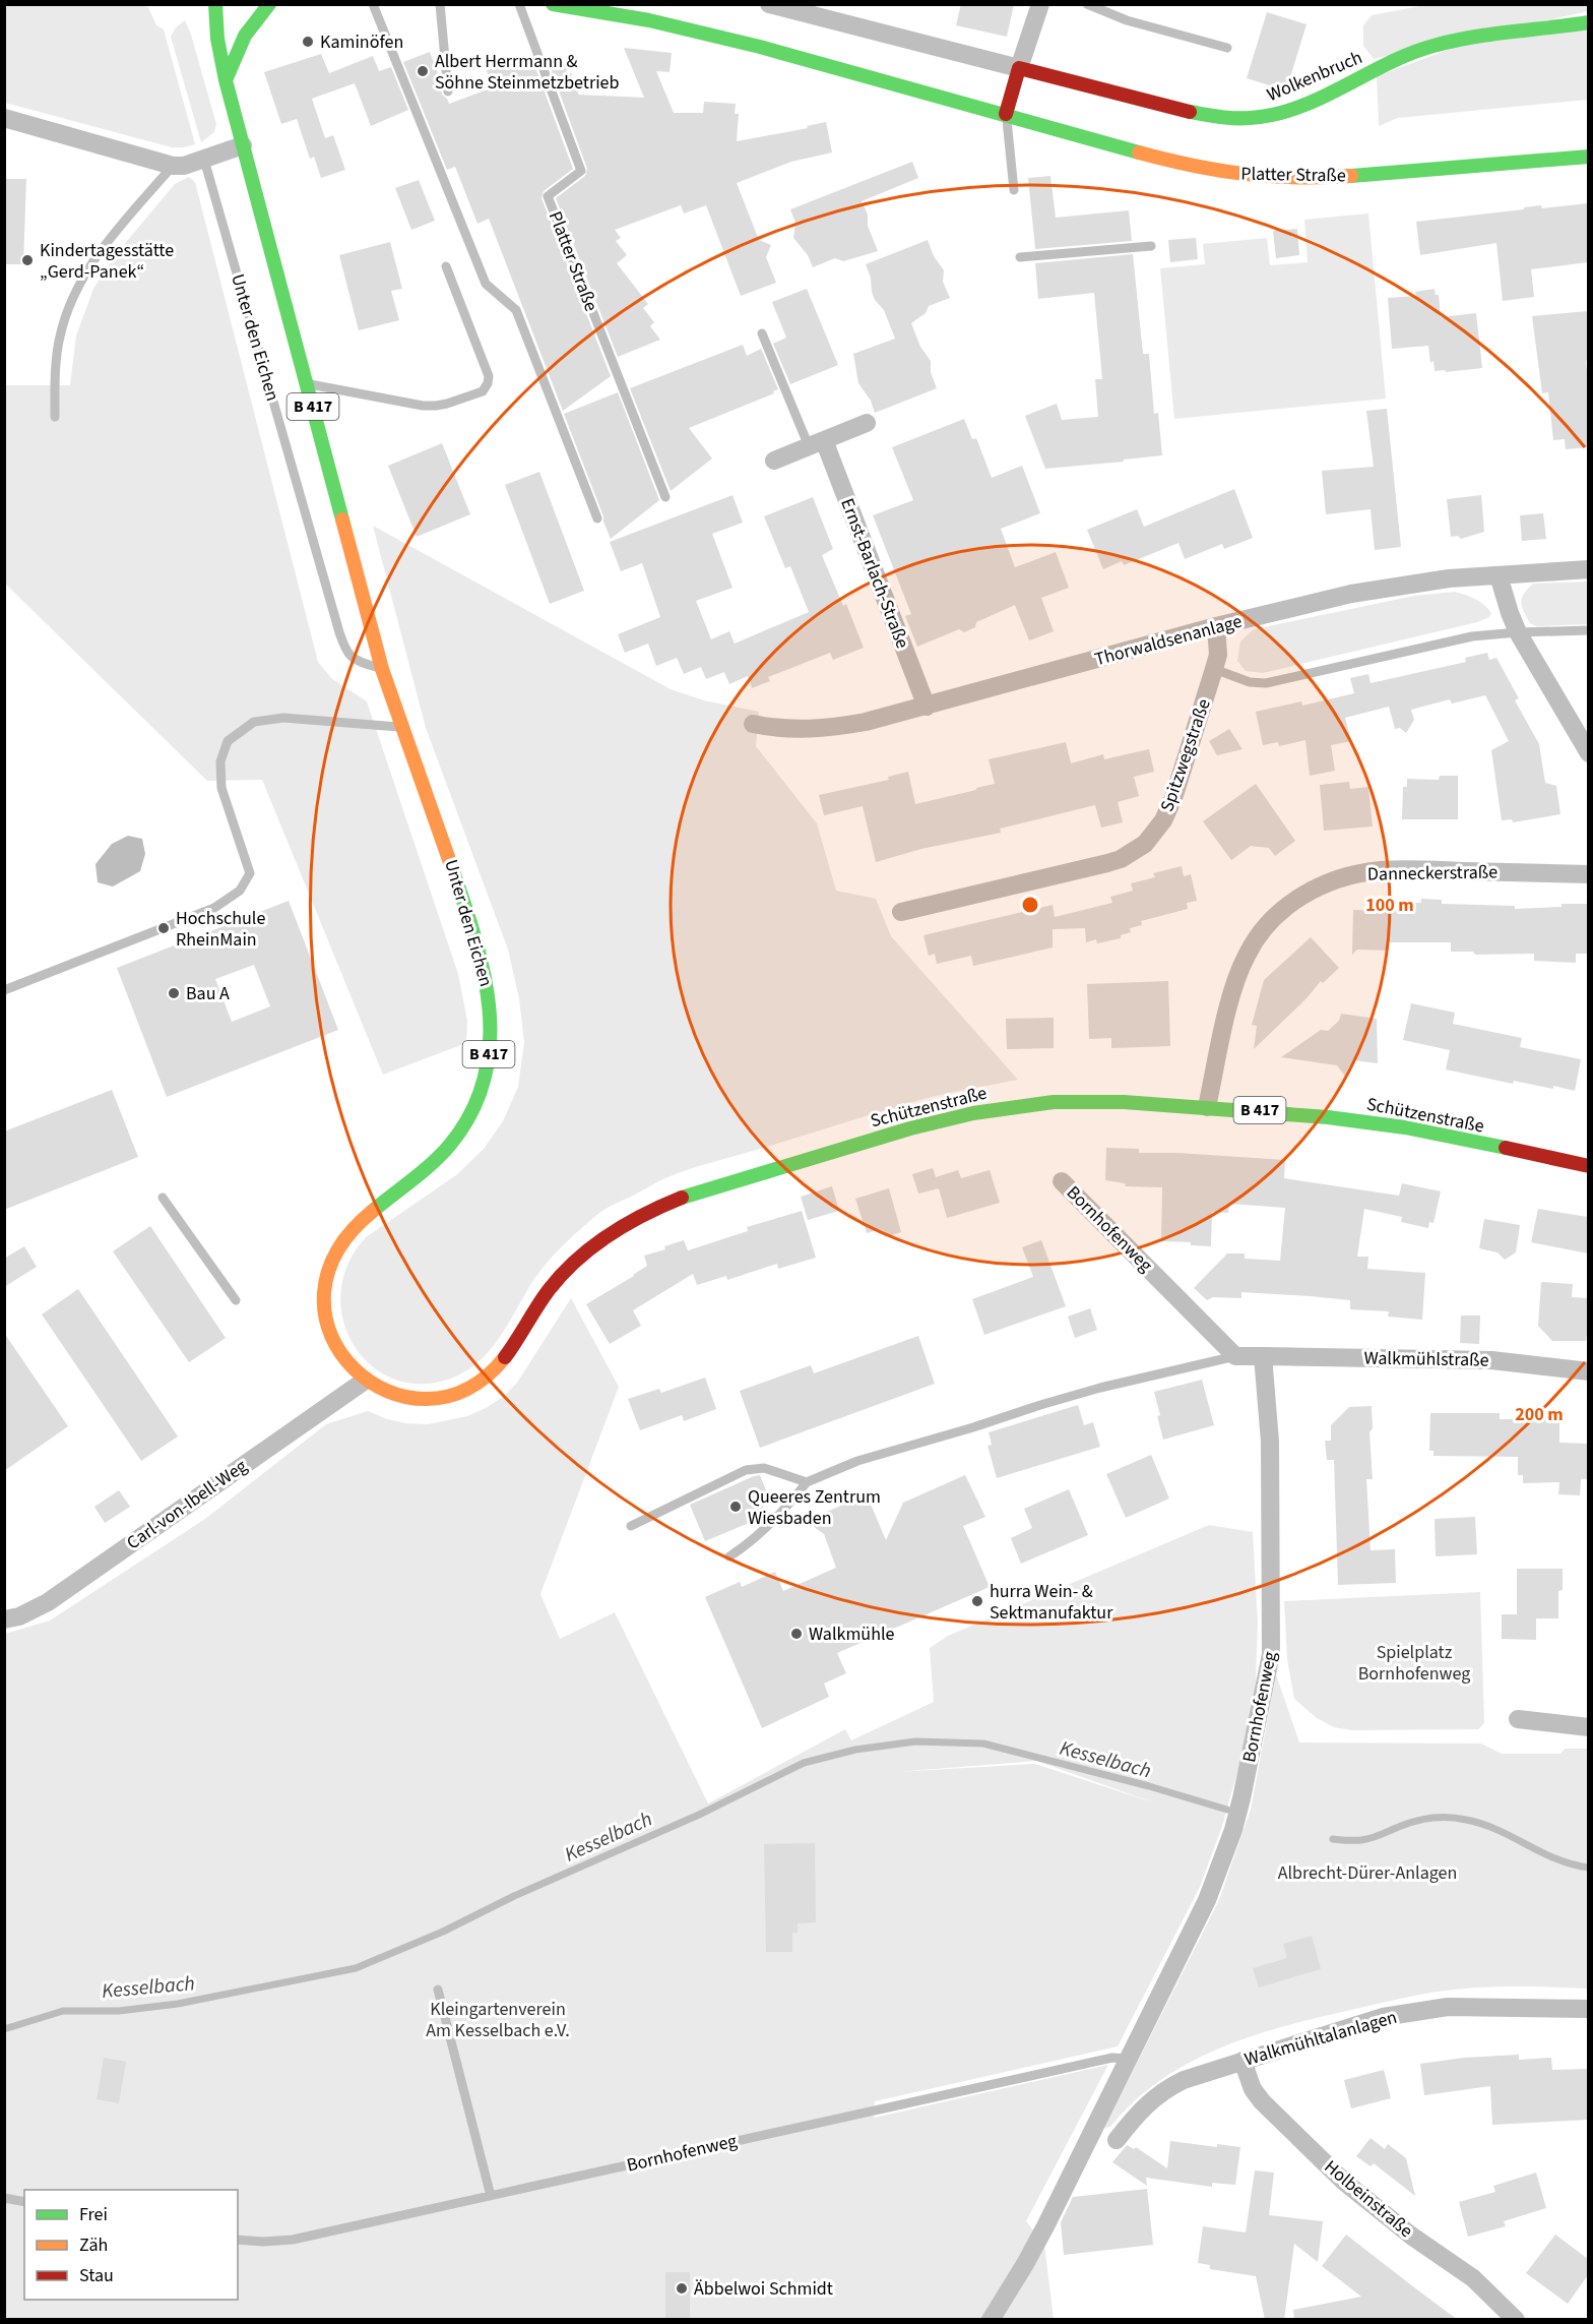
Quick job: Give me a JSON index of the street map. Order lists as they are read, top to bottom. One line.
{"streets":{"main road":["Wolkenbruch","Platter Straße","Unter den Eichen","B 417","Schützenstraße"],"street":["Ernst-Barlach-Straße","Thorwaldsenanlage","Spitzwegstraße","Danneckerstraße","Bornhofenweg","Walkmühlstraße","Carl-von-Ibell-Weg","Walkmühltalanlagen","Holbeinstraße"]},"crossings":[["Unter den Eichen","Schützenstraße"],["Unter den Eichen","Carl-von-Ibell-Weg"],["Ernst-Barlach-Straße","Thorwaldsenanlage"],["Thorwaldsenanlage","Spitzwegstraße"],["Danneckerstraße","Schützenstraße"],["Schützenstraße","Carl-von-Ibell-Weg"],["Bornhofenweg","Walkmühlstraße"],["Walkmühltalanlagen","Holbeinstraße"]],"water":["Kesselbach"],"parks":["Spielplatz Bornhofenweg","Albrecht-Dürer-Anlagen","Kleingartenverein Am Kesselbach e.V."],"places":["Kaminöfen","Albert Herrmann & Söhne Steinmetzbetrieb","Kindertagesstätte „Gerd-Panek“","Hochschule RheinMain","Bau A","Queeres Zentrum Wiesbaden","hurra Wein- & Sektmanufaktur","Walkmühle","Äbbelwoi Schmidt"],"legend":["Frei","Zäh","Stau"],"rings":["100 m","200 m"]}
